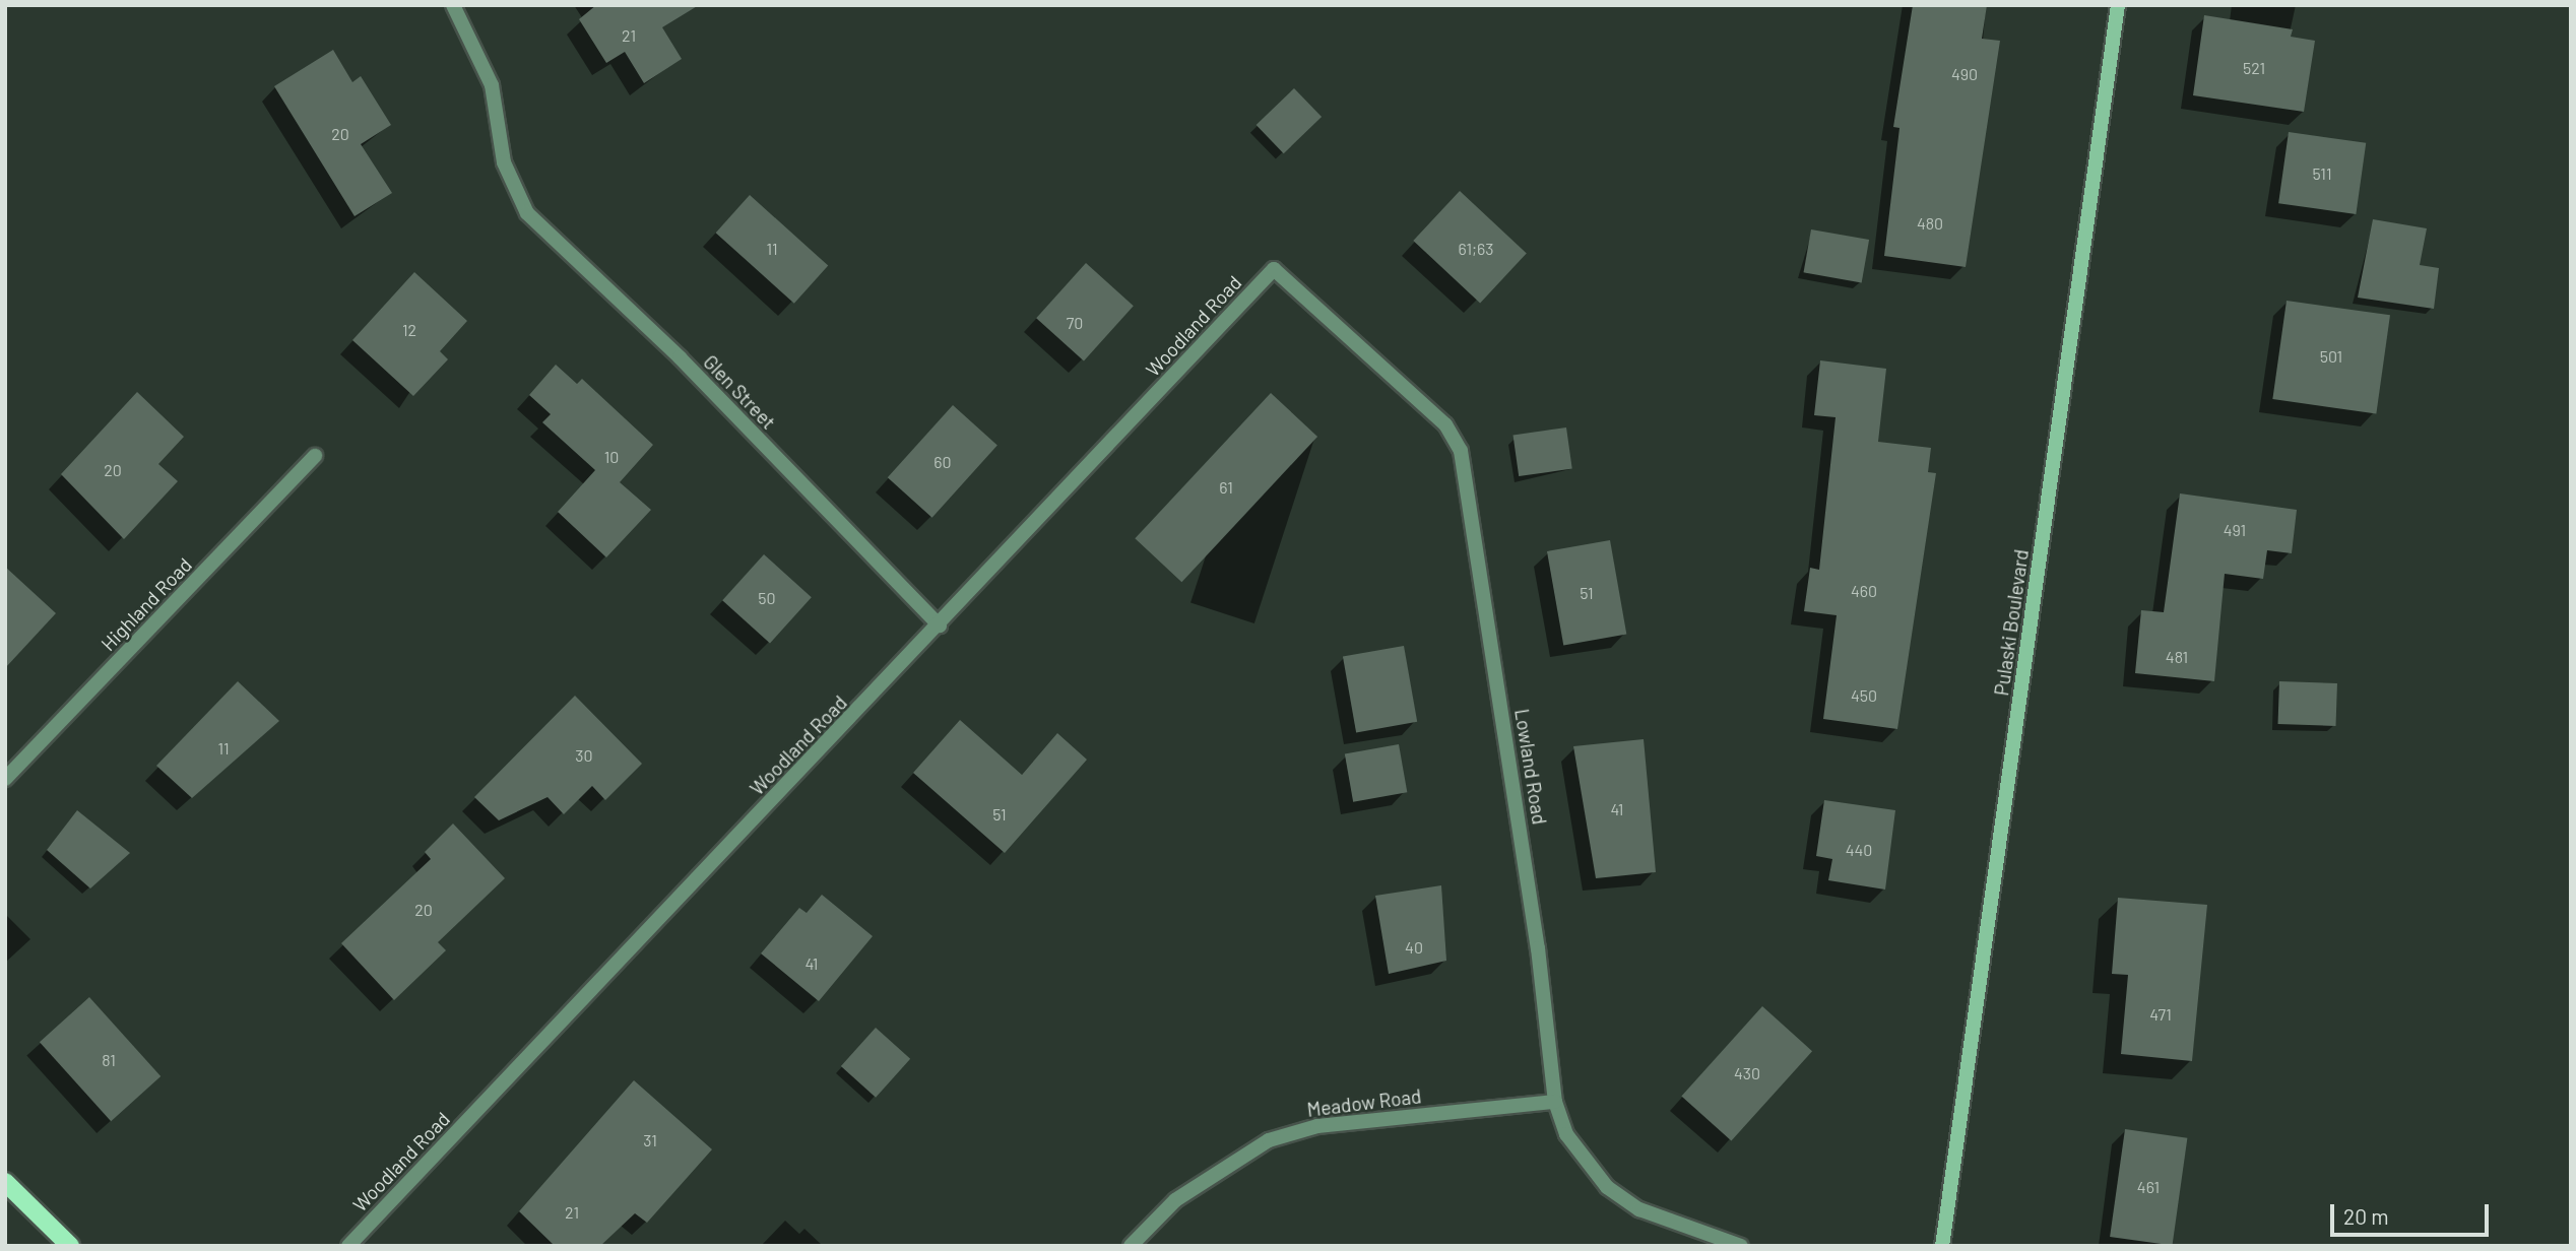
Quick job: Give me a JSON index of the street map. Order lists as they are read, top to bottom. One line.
{"streets":{"main road":["Pulaski Boulevard"],"street":["Woodland Road","Glen Street","Highland Road","Lowland Road","Meadow Road"]},"crossings":[["Woodland Road","Glen Street"],["Woodland Road","Lowland Road"],["Lowland Road","Meadow Road"]],"house_numbers":["21","521","490","20","511","480","11","61;63","70","12","501","10","60","20","61","491","460","51","50","481","450","11","30","41","51","440","20","40","41","471","81","430","31","461","21"],"scale_bar":"20 m"}
